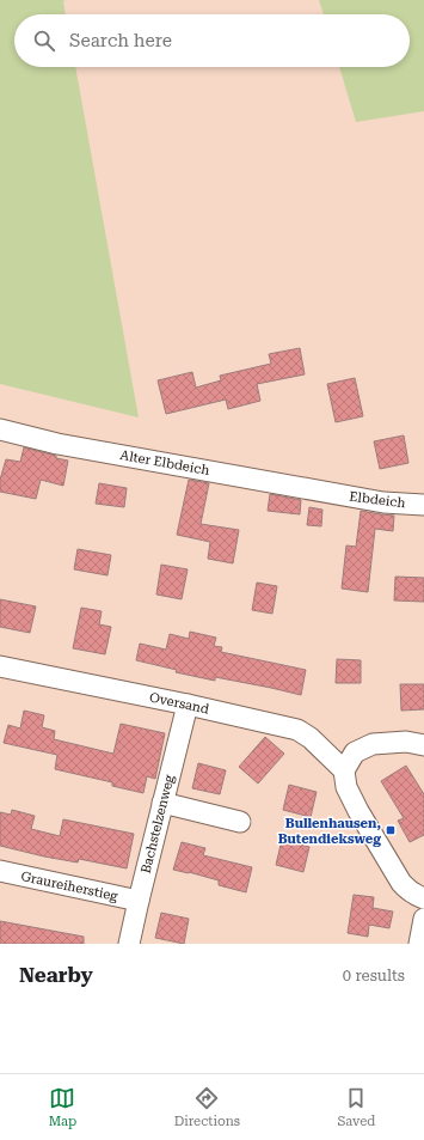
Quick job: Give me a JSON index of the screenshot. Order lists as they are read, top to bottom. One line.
{"streets":{"street":["Alter Elbdeich","Elbdeich","Oversand","Bachstelzenweg","Graureiherstieg"]},"crossings":[["Alter Elbdeich","Elbdeich"],["Oversand","Bachstelzenweg"],["Bachstelzenweg","Graureiherstieg"]],"places":{"transit":["Bullenhausen, Butendieksweg"]},"page":{"search":"Search here","heading":["Nearby","0 results"],"nav":["Map","Directions","Saved"]}}
